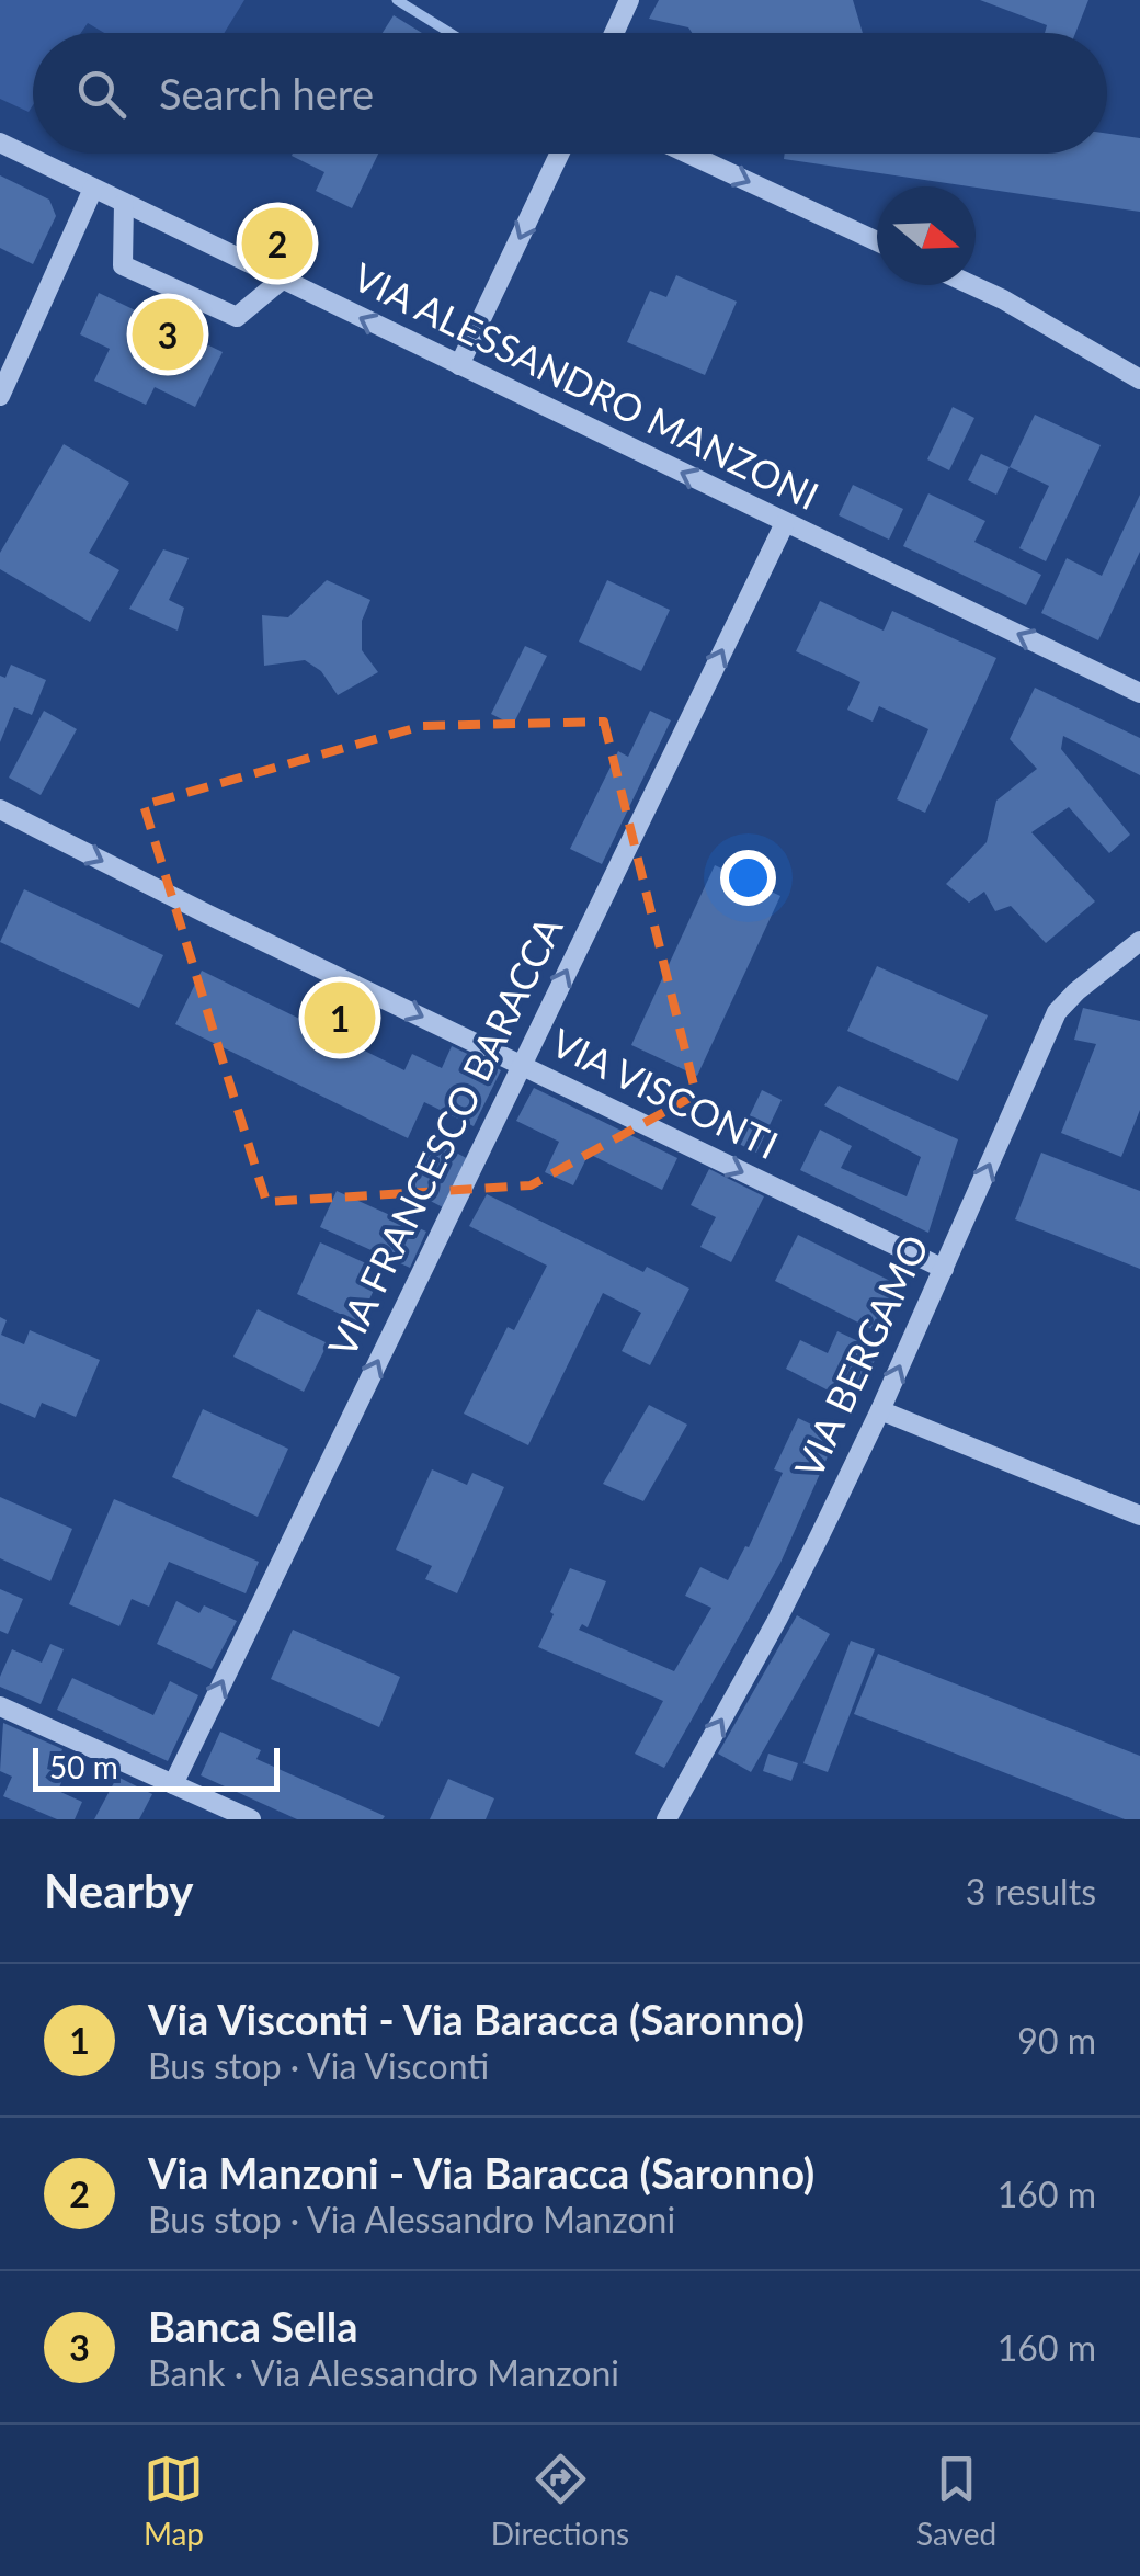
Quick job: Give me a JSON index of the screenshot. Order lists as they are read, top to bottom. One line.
{"streets":{"street":["VIA ALESSANDRO MANZONI","VIA VISCONTI","VIA FRANCESCO BARACCA","VIA BERGAMO"]},"crossings":[["VIA ALESSANDRO MANZONI","VIA FRANCESCO BARACCA"],["VIA VISCONTI","VIA FRANCESCO BARACCA"],["VIA VISCONTI","VIA BERGAMO"]],"one_way":["VIA ALESSANDRO MANZONI","VIA VISCONTI","VIA FRANCESCO BARACCA","VIA BERGAMO"],"scale_bar":"50 m","north":"right","page":{"search":"Search here","pins":["2","3","1"],"scale":"50 m","heading":["Nearby","3 results"],"list":[{"mark":"1","name":"Via Visconti - Via Baracca (Saronno)","note":"Bus stop · Via Visconti","value":"90 m"},{"mark":"2","name":"Via Manzoni - Via Baracca (Saronno)","note":"Bus stop · Via Alessandro Manzoni","value":"160 m"},{"mark":"3","name":"Banca Sella","note":"Bank · Via Alessandro Manzoni","value":"160 m"}],"nav":["Map","Directions","Saved"]}}
